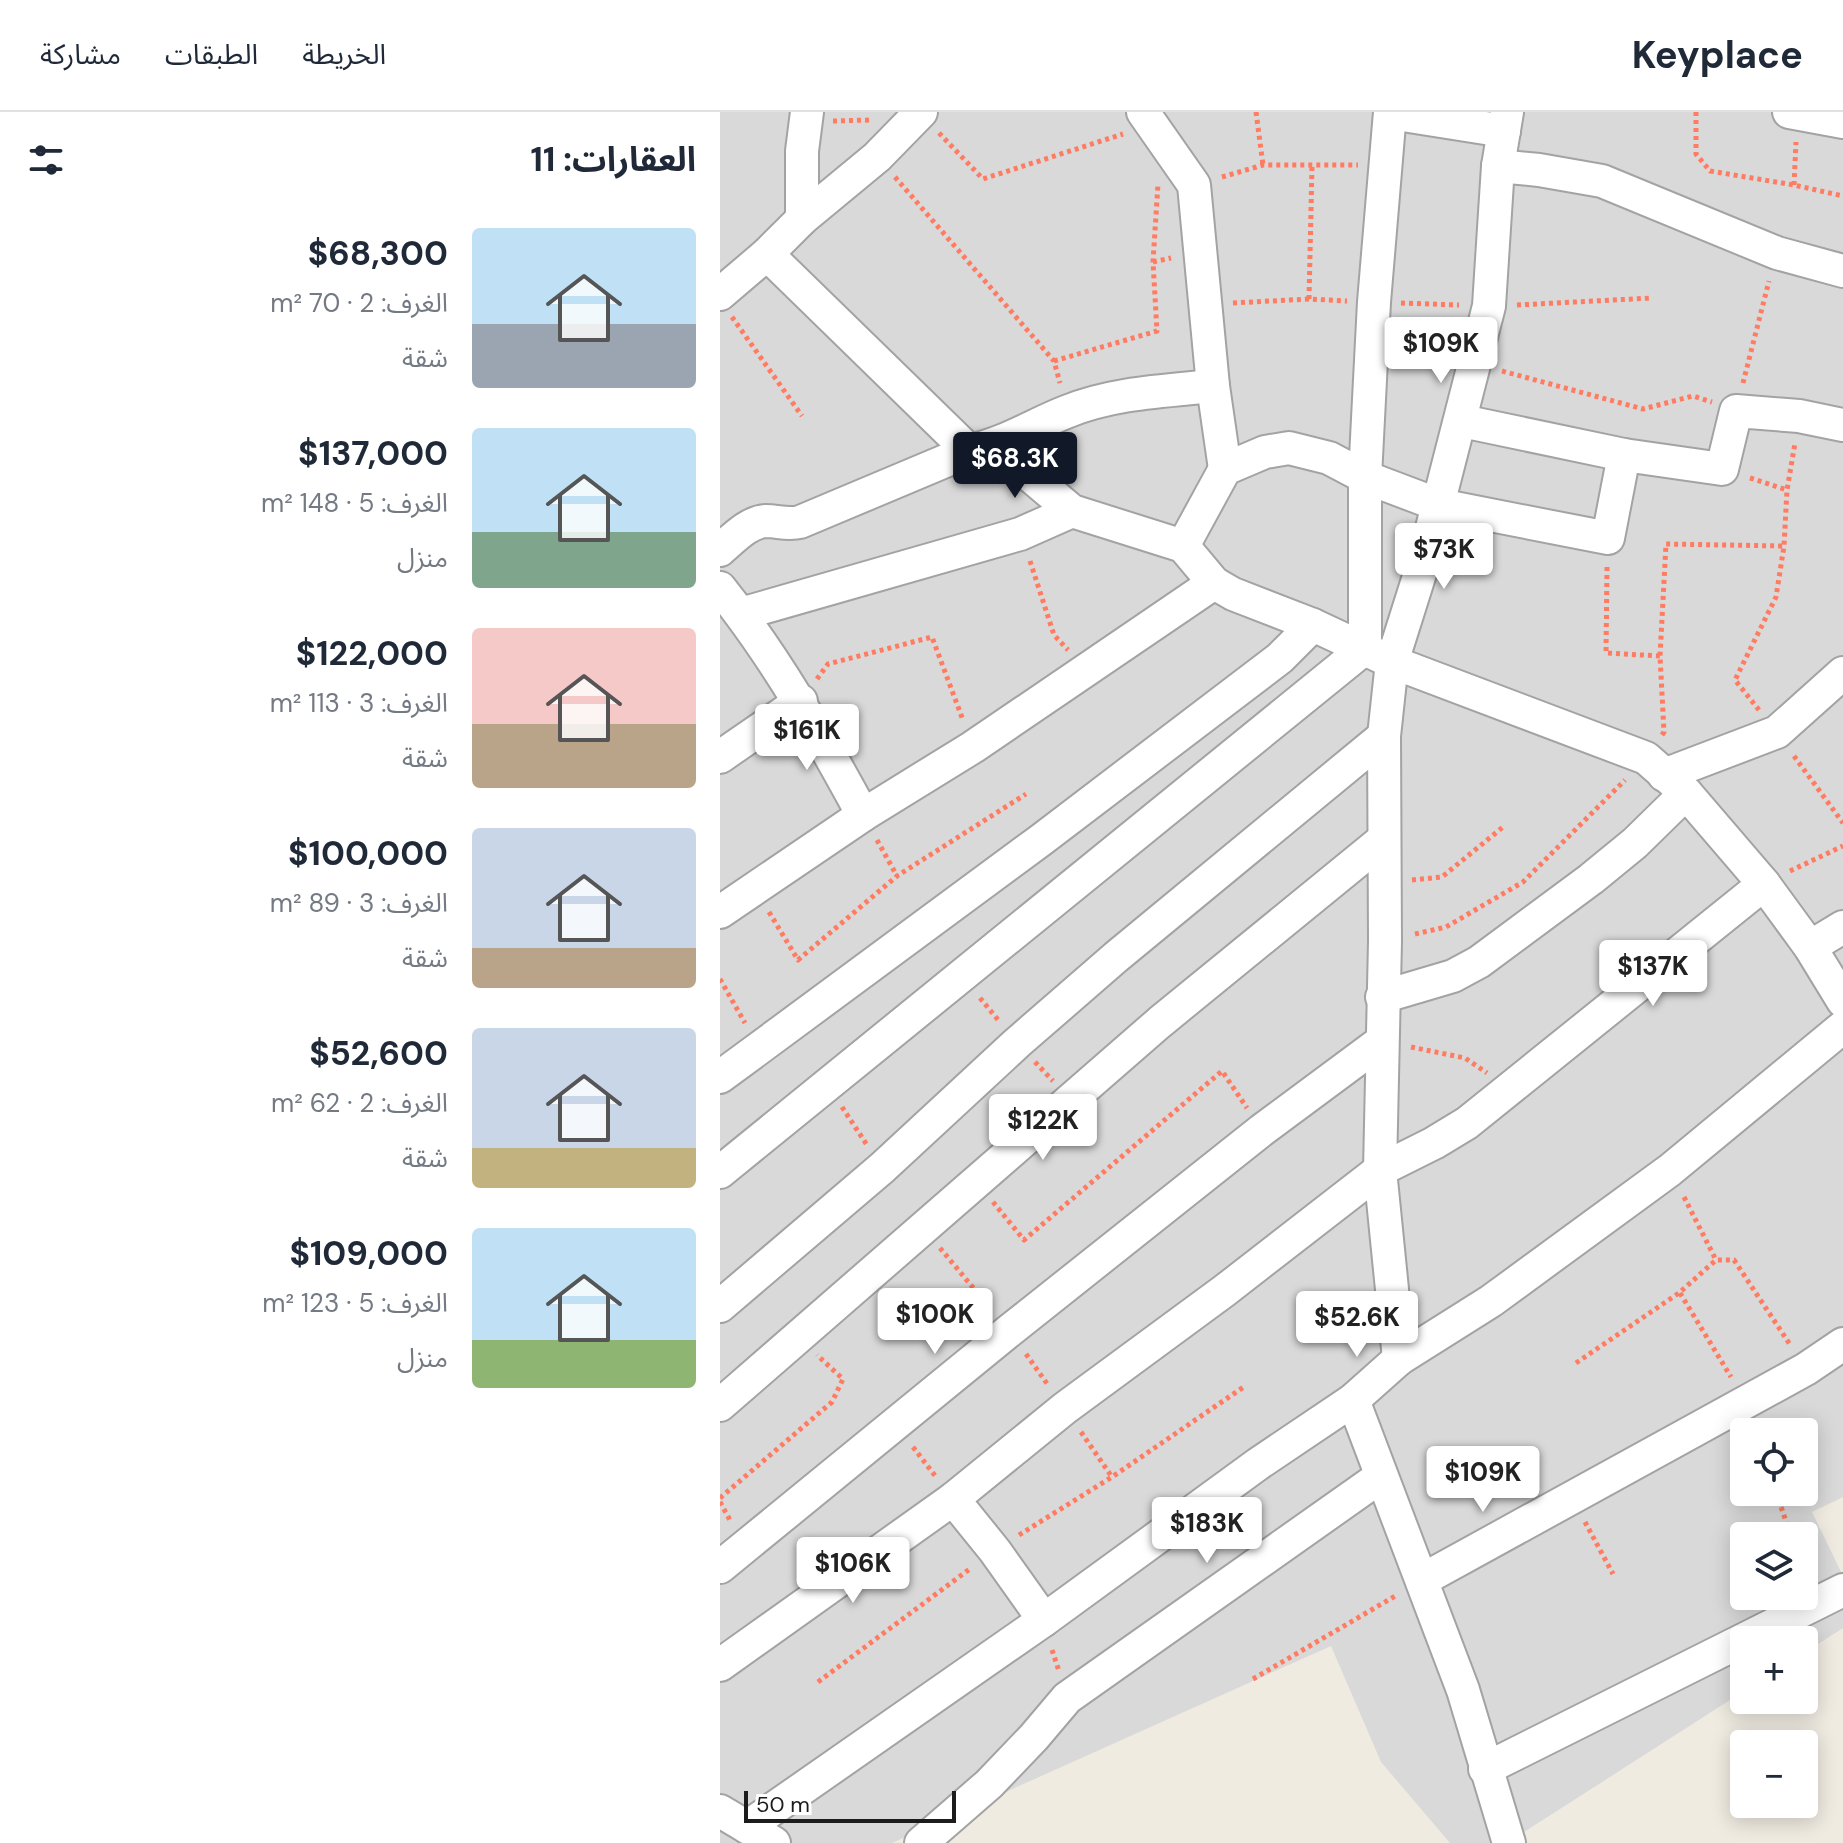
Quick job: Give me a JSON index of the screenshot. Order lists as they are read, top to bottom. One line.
{"scale_bar":"50 m","page":{"header":"Keyplace","nav":["الخريطة","الطبقات","مشاركة"],"heading":"العقارات: 11","list":[{"name":"$68,300","note":"الغرف: 2 · 70 m² · شقة"},{"name":"$137,000","note":"الغرف: 5 · 148 m² · منزل"},{"name":"$122,000","note":"الغرف: 3 · 113 m² · شقة"},{"name":"$100,000","note":"الغرف: 3 · 89 m² · شقة"},{"name":"$52,600","note":"الغرف: 2 · 62 m² · شقة"},{"name":"$109,000","note":"الغرف: 5 · 123 m² · منزل"}],"price":["$109K","$68.3K","$73K","$161K","$137K","$122K","$100K","$52.6K","$109K","$183K","$106K"],"map_buttons":["+","−"],"scale":"50 m"}}
